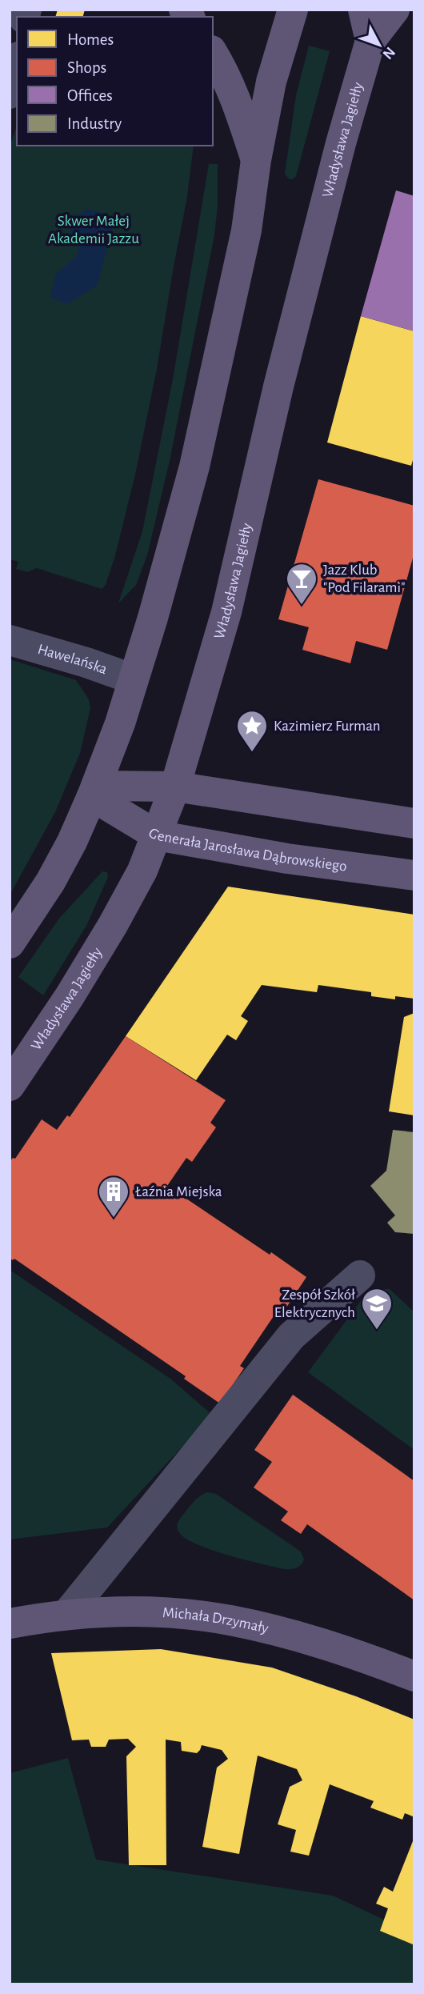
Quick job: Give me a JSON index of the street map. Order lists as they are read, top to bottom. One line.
{"streets":{"main road":["Władysława Jagiełły","Generała Jarosława Dąbrowskiego","Michała Drzymały"],"street":["Hawelańska"]},"crossings":[["Władysława Jagiełły","Generała Jarosława Dąbrowskiego"]],"parks":["Skwer Małej Akademii Jazzu"],"places":{"bar":["Jazz Klub \"Pod Filarami\""],"place":["Kazimierz Furman"],"building":["Łaźnia Miejska"],"school or university":["Zespół Szkół Elektrycznych"]},"legend":["Homes","Shops","Offices","Industry"],"north":"bottom right"}
